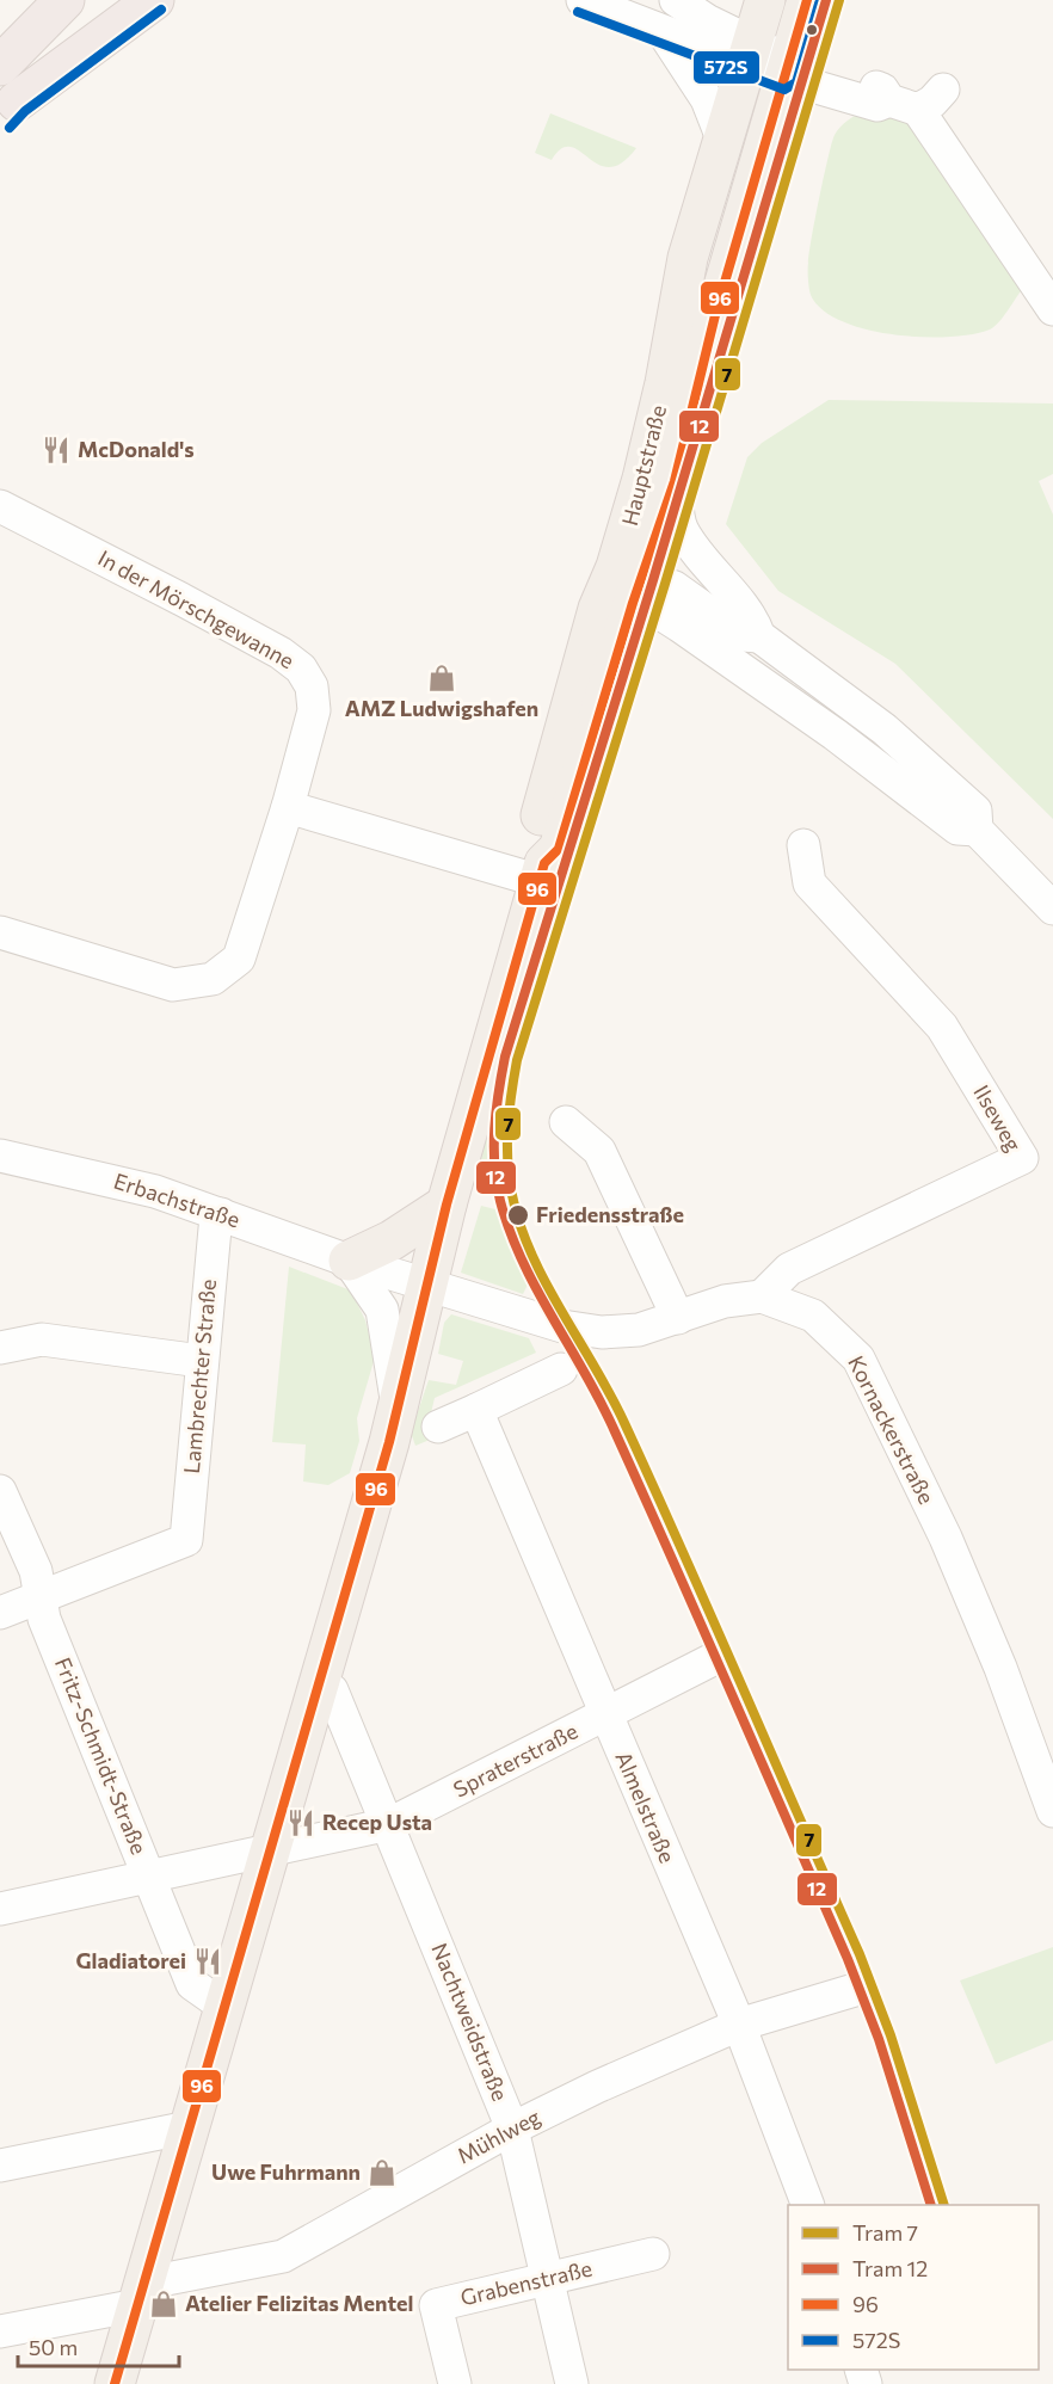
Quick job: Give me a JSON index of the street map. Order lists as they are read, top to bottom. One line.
{"streets":{"main road":["Hauptstraße"],"street":["In der Mörschgewanne","Ilseweg","Erbachstraße","Lambrechter Straße","Kornackerstraße","Fritz-Schmidt-Straße","Spraterstraße","Almelstraße","Nachtweidstraße","Mühlweg","Grabenstraße"]},"crossings":[["Hauptstraße","Erbachstraße"],["Hauptstraße","Kornackerstraße"],["Hauptstraße","Fritz-Schmidt-Straße"],["Hauptstraße","Spraterstraße"],["Hauptstraße","Nachtweidstraße"],["Hauptstraße","Mühlweg"],["Ilseweg","Kornackerstraße"],["Erbachstraße","Lambrechter Straße"],["Erbachstraße","Kornackerstraße"],["Lambrechter Straße","Fritz-Schmidt-Straße"],["Fritz-Schmidt-Straße","Spraterstraße"],["Spraterstraße","Almelstraße"],["Spraterstraße","Nachtweidstraße"],["Almelstraße","Mühlweg"],["Nachtweidstraße","Mühlweg"],["Nachtweidstraße","Grabenstraße"]],"places":{"restaurant":["McDonald's","Recep Usta","Gladiatorei"],"shop":["AMZ Ludwigshafen","Uwe Fuhrmann","Atelier Felizitas Mentel"],"other":["Friedensstraße"]},"lines":["tram line 7","tram line 12","transit line 96","transit line 572S"],"legend":["Tram 7","Tram 12","96","572S"],"scale_bar":"50 m"}
